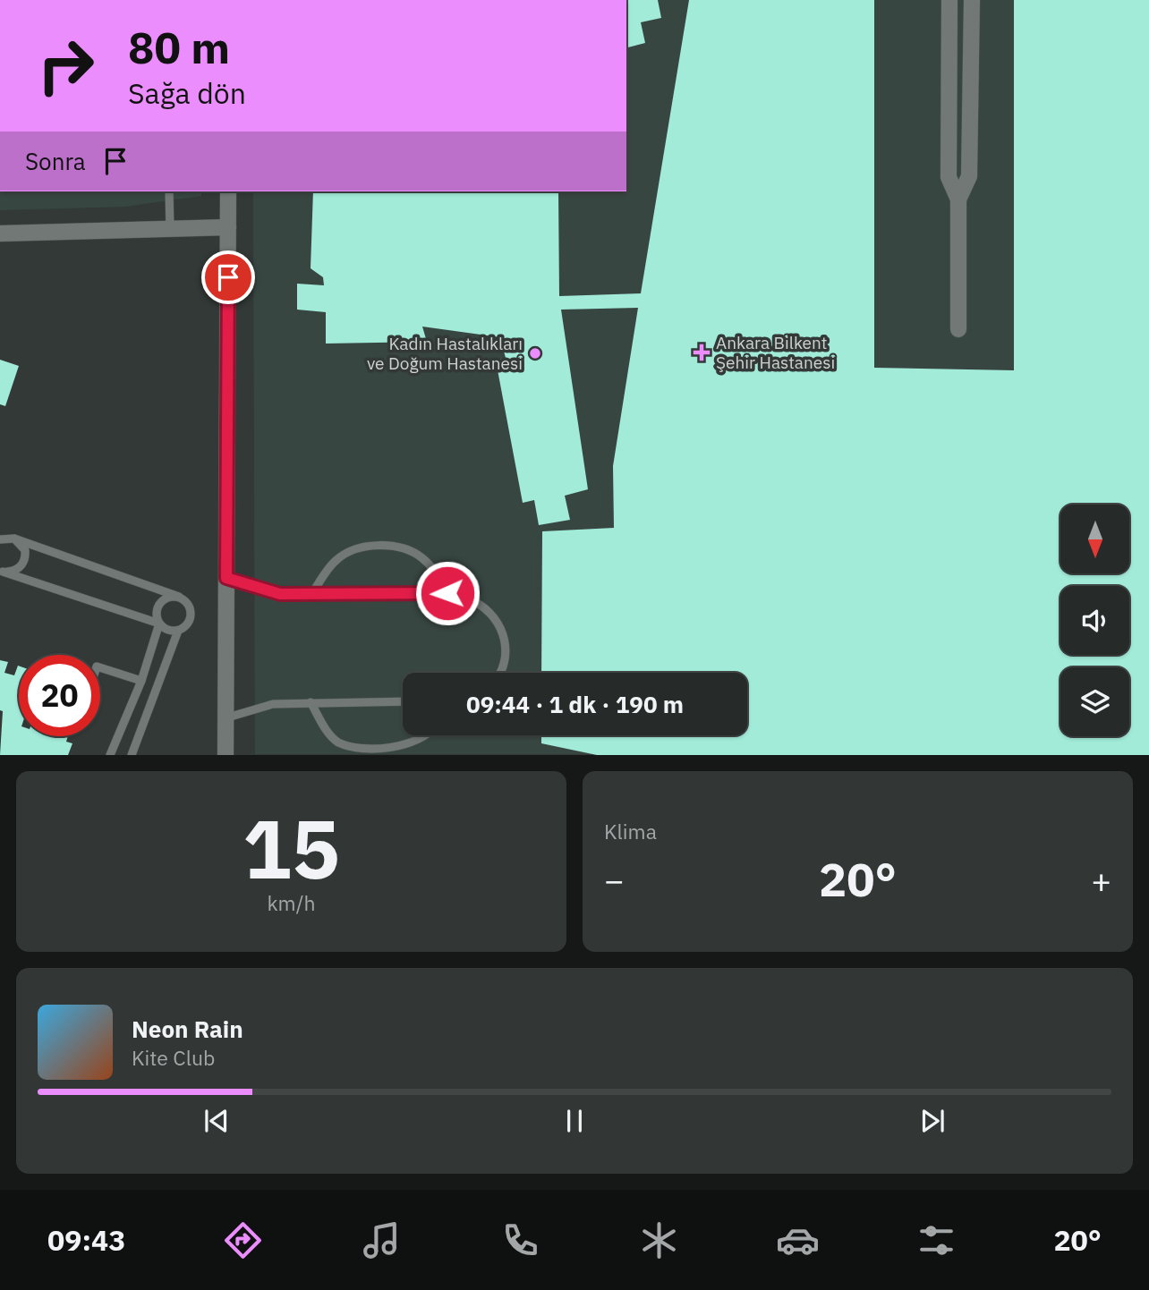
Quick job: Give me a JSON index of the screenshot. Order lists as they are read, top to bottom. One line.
{"places":{"health":["Ankara Bilkent Şehir Hastanesi"],"other":["Kadın Hastalıkları ve Doğum Hastanesi"]},"north":"bottom","page":{"turn":["80 m","Sağa dön"],"then":"Sonra","limit":"20","trip":"09:44 · 1 dk · 190 m","tile":[["15","km/h"],"Klima"],"heat":["−","20°","+"],"song":["Neon Rain","Kite Club"],"tabs":["09:43","20°"]}}
